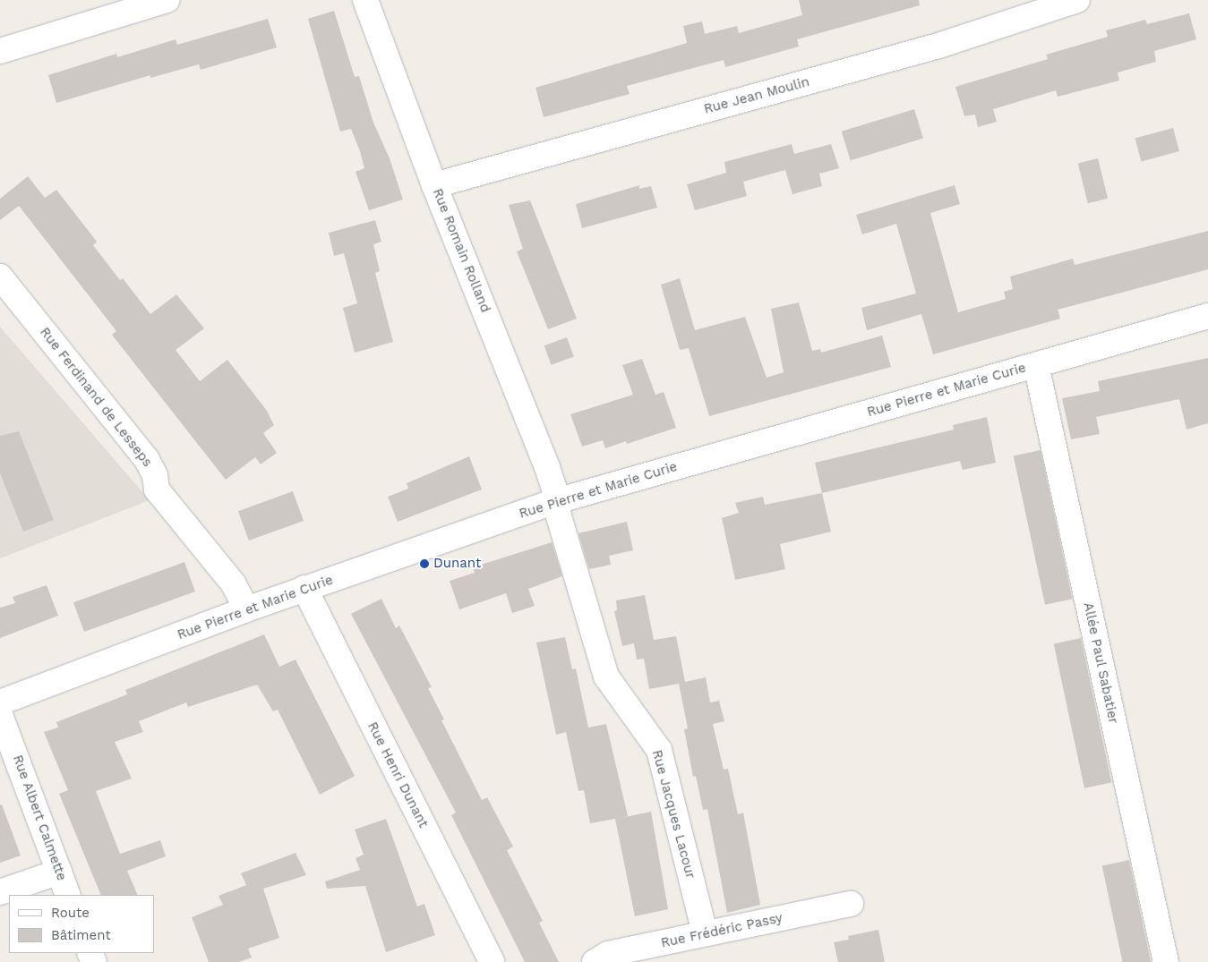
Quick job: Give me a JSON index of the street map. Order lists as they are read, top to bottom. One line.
{"streets":{"street":["Rue Jean Moulin","Rue Romain Rolland","Rue Pierre et Marie Curie","Rue Ferdinand de Lesseps","Allée Paul Sabatier","Rue Henri Dunant","Rue Jacques Lacour","Rue Albert Calmette","Rue Frédéric Passy"]},"crossings":[["Rue Jean Moulin","Rue Romain Rolland"],["Rue Romain Rolland","Rue Pierre et Marie Curie"],["Rue Romain Rolland","Rue Jacques Lacour"],["Rue Pierre et Marie Curie","Rue Ferdinand de Lesseps"],["Rue Pierre et Marie Curie","Allée Paul Sabatier"],["Rue Pierre et Marie Curie","Rue Henri Dunant"],["Rue Pierre et Marie Curie","Rue Jacques Lacour"],["Rue Jacques Lacour","Rue Frédéric Passy"]],"places":["Dunant"],"legend":["Route","Bâtiment"]}
